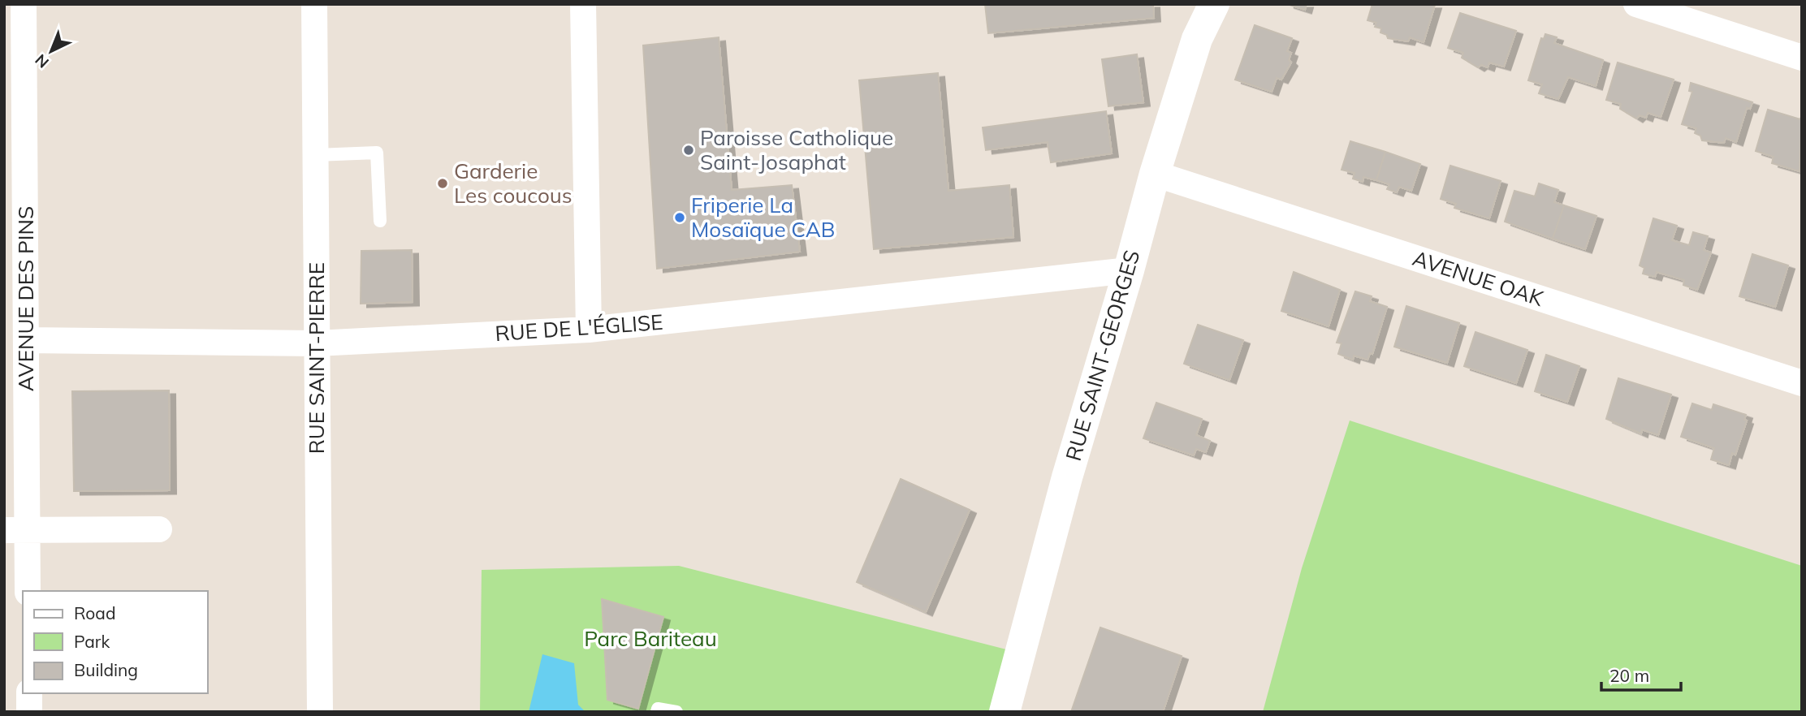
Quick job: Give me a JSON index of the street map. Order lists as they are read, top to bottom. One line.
{"streets":{"street":["AVENUE OAK","AVENUE DES PINS","RUE DE L'ÉGLISE","RUE SAINT-GEORGES","RUE SAINT-PIERRE"]},"crossings":[["AVENUE OAK","RUE SAINT-GEORGES"],["AVENUE DES PINS","RUE DE L'ÉGLISE"],["RUE DE L'ÉGLISE","RUE SAINT-GEORGES"],["RUE DE L'ÉGLISE","RUE SAINT-PIERRE"]],"parks":["Parc Bariteau"],"places":["Paroisse Catholique Saint-Josaphat","Garderie Les coucous","Friperie La Mosaïque CAB"],"legend":["Road","Park","Building"],"scale_bar":"20 m","north":"bottom left"}
